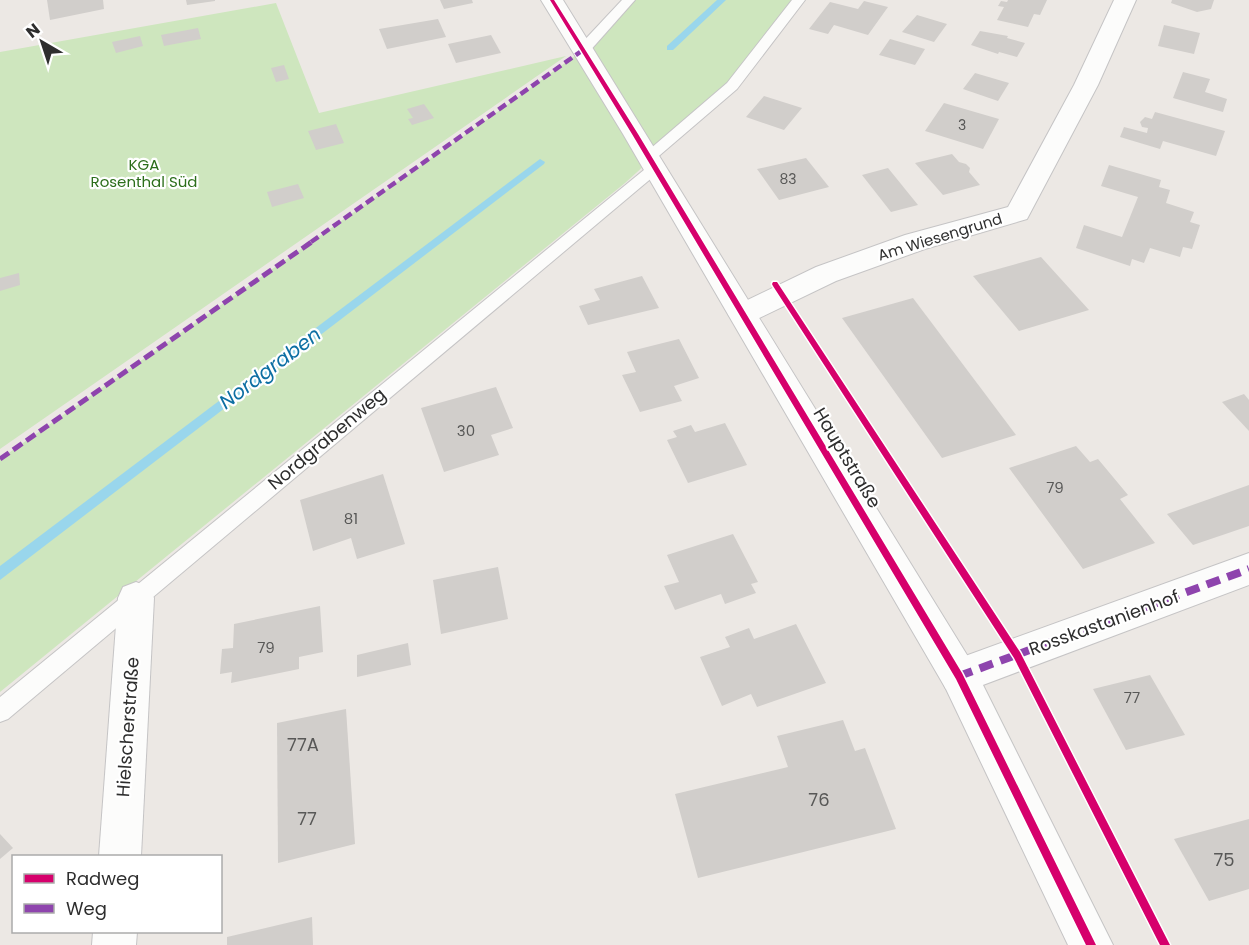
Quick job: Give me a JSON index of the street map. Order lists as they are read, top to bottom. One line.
{"streets":{"street":["Am Wiesengrund","Hauptstraße","Rosskastanienhof","Hielscherstraße"],"lane":["Nordgrabenweg"]},"crossings":[["Am Wiesengrund","Hauptstraße"],["Nordgrabenweg","Hauptstraße"],["Nordgrabenweg","Hielscherstraße"],["Hauptstraße","Rosskastanienhof"]],"water":["Nordgraben"],"parks":["KGA Rosenthal Süd"],"house_numbers":["3","83","30","79","81","79","77","77A","76","77","75"],"legend":["Radweg","Weg"],"north":"top left"}
